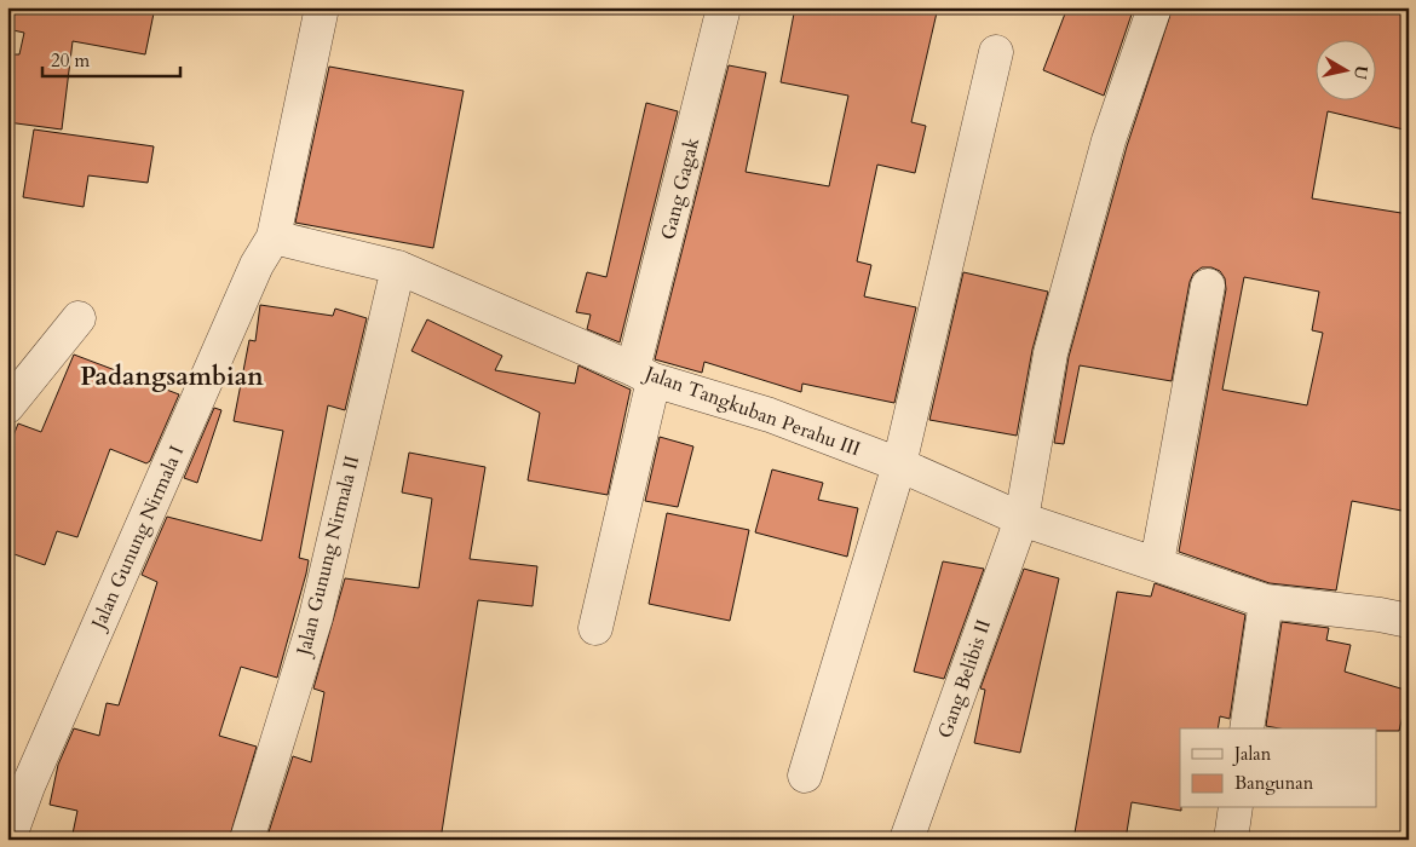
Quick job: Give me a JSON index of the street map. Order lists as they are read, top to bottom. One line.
{"streets":{"street":["Gang Gagak","Jalan Tangkuban Perahu III","Jalan Gunung Nirmala I","Jalan Gunung Nirmala II","Gang Belibis II"]},"crossings":[["Gang Gagak","Jalan Tangkuban Perahu III"],["Jalan Tangkuban Perahu III","Jalan Gunung Nirmala I"],["Jalan Tangkuban Perahu III","Jalan Gunung Nirmala II"],["Jalan Tangkuban Perahu III","Gang Belibis II"]],"districts":["Padangsambian"],"legend":["Jalan","Bangunan"],"scale_bar":"20 m","north":"right"}
